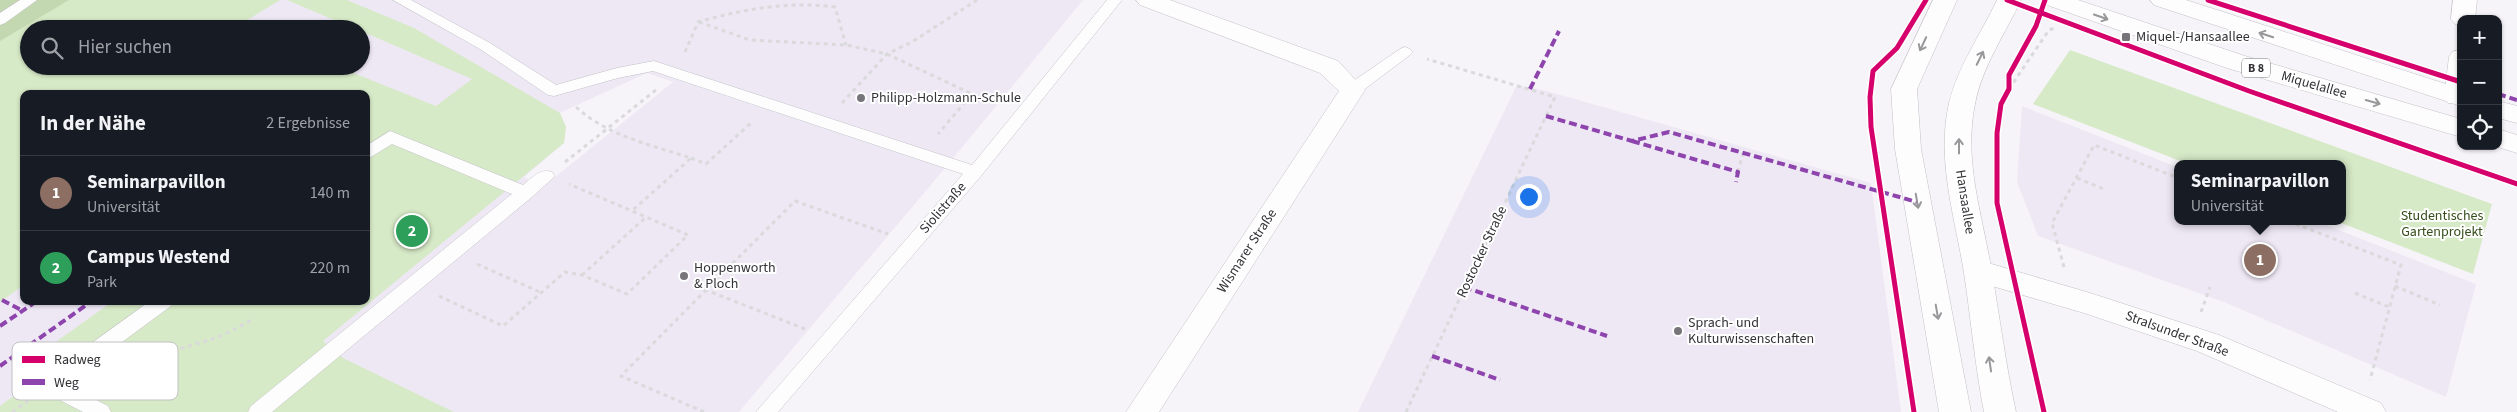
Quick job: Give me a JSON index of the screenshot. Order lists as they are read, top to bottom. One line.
{"streets":{"main road":["B 8","Miquelallee","Hansaallee","Wismarer Straße","Stralsunder Straße"],"lane":["Siolistraße"],"path":["Rostocker Straße"]},"crossings":[["Hansaallee","Stralsunder Straße"]],"parks":["Studentisches Gartenprojekt"],"places":{"transit":["Miquel-/Hansaallee"],"other":["Philipp-Holzmann-Schule","Hoppenworth & Ploch","Sprach- und Kulturwissenschaften"]},"legend":["Radweg","Weg"],"page":{"map_buttons":["+","−"],"search":"Hier suchen","heading":["In der Nähe","2 Ergebnisse"],"list":[{"mark":"1","name":"Seminarpavillon","note":"Universität","value":"140 m"},{"mark":"2","name":"Campus Westend","note":"Park","value":"220 m"}],"popup":["Seminarpavillon","Universität"],"pins":["2","1"]}}
